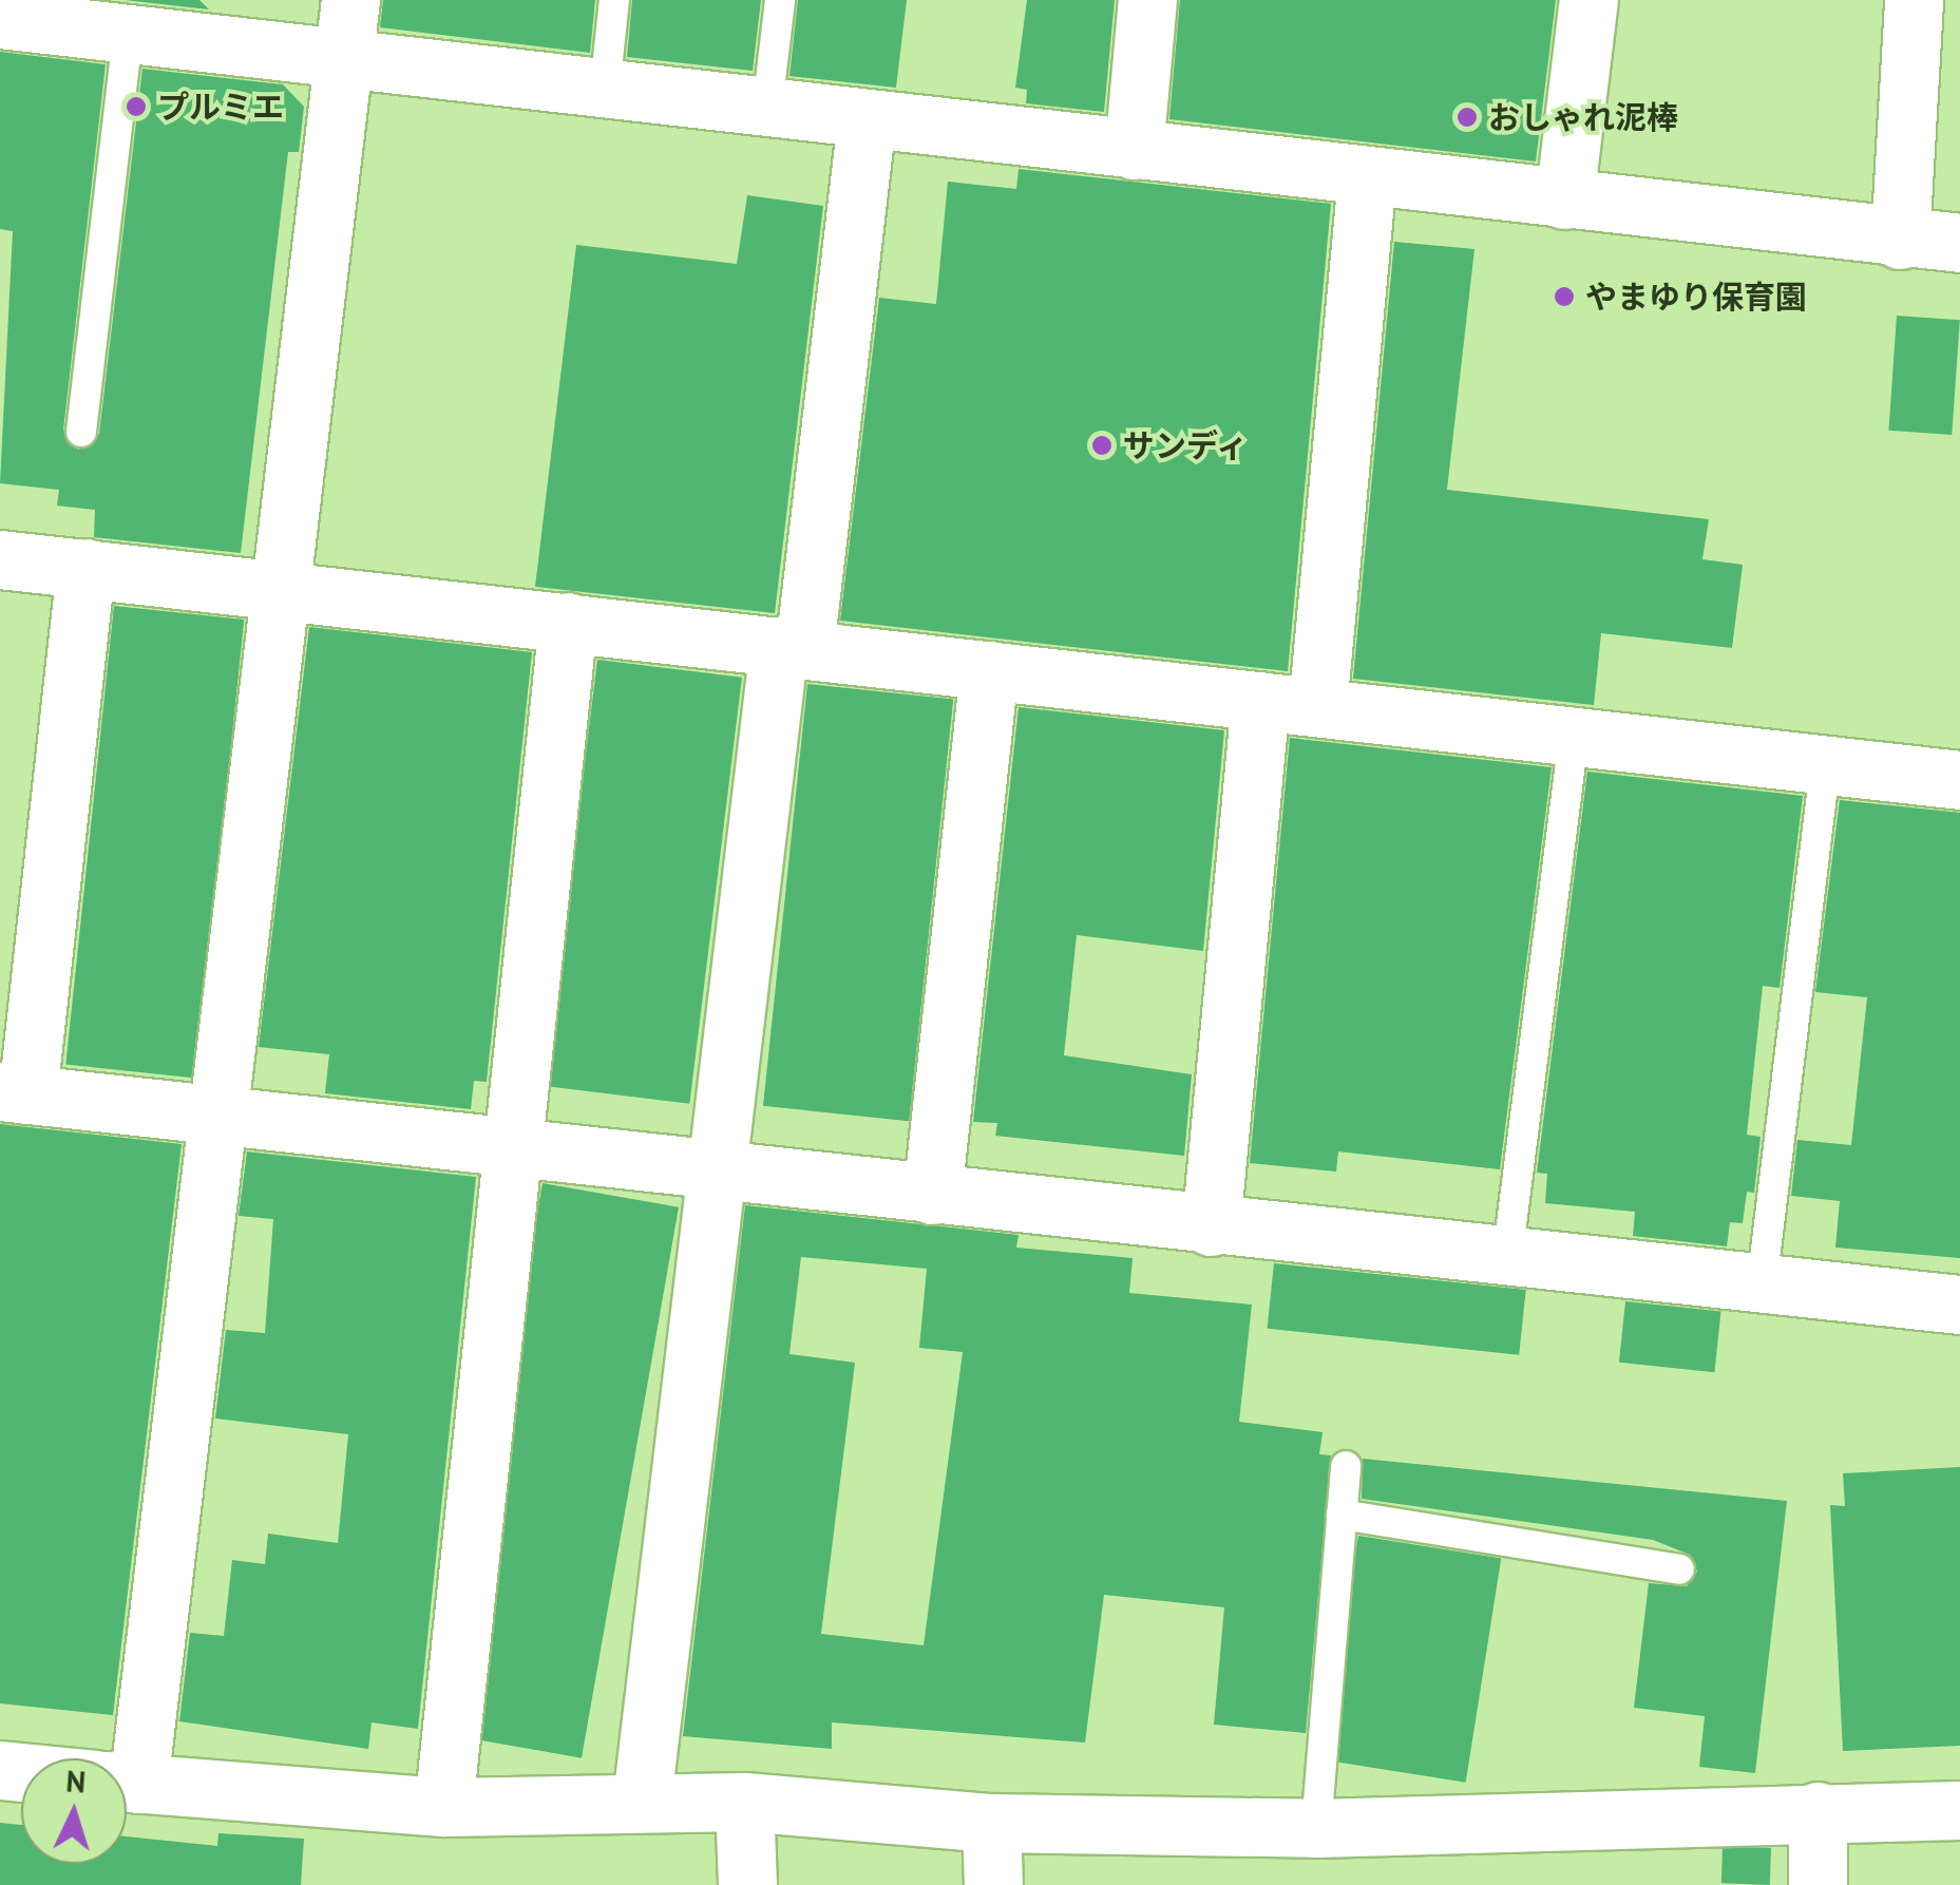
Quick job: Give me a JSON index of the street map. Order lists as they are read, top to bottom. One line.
{"places":["プルミエ","おしゃれ泥棒","やまゆり保育園","サンディ"],"north":"top"}
